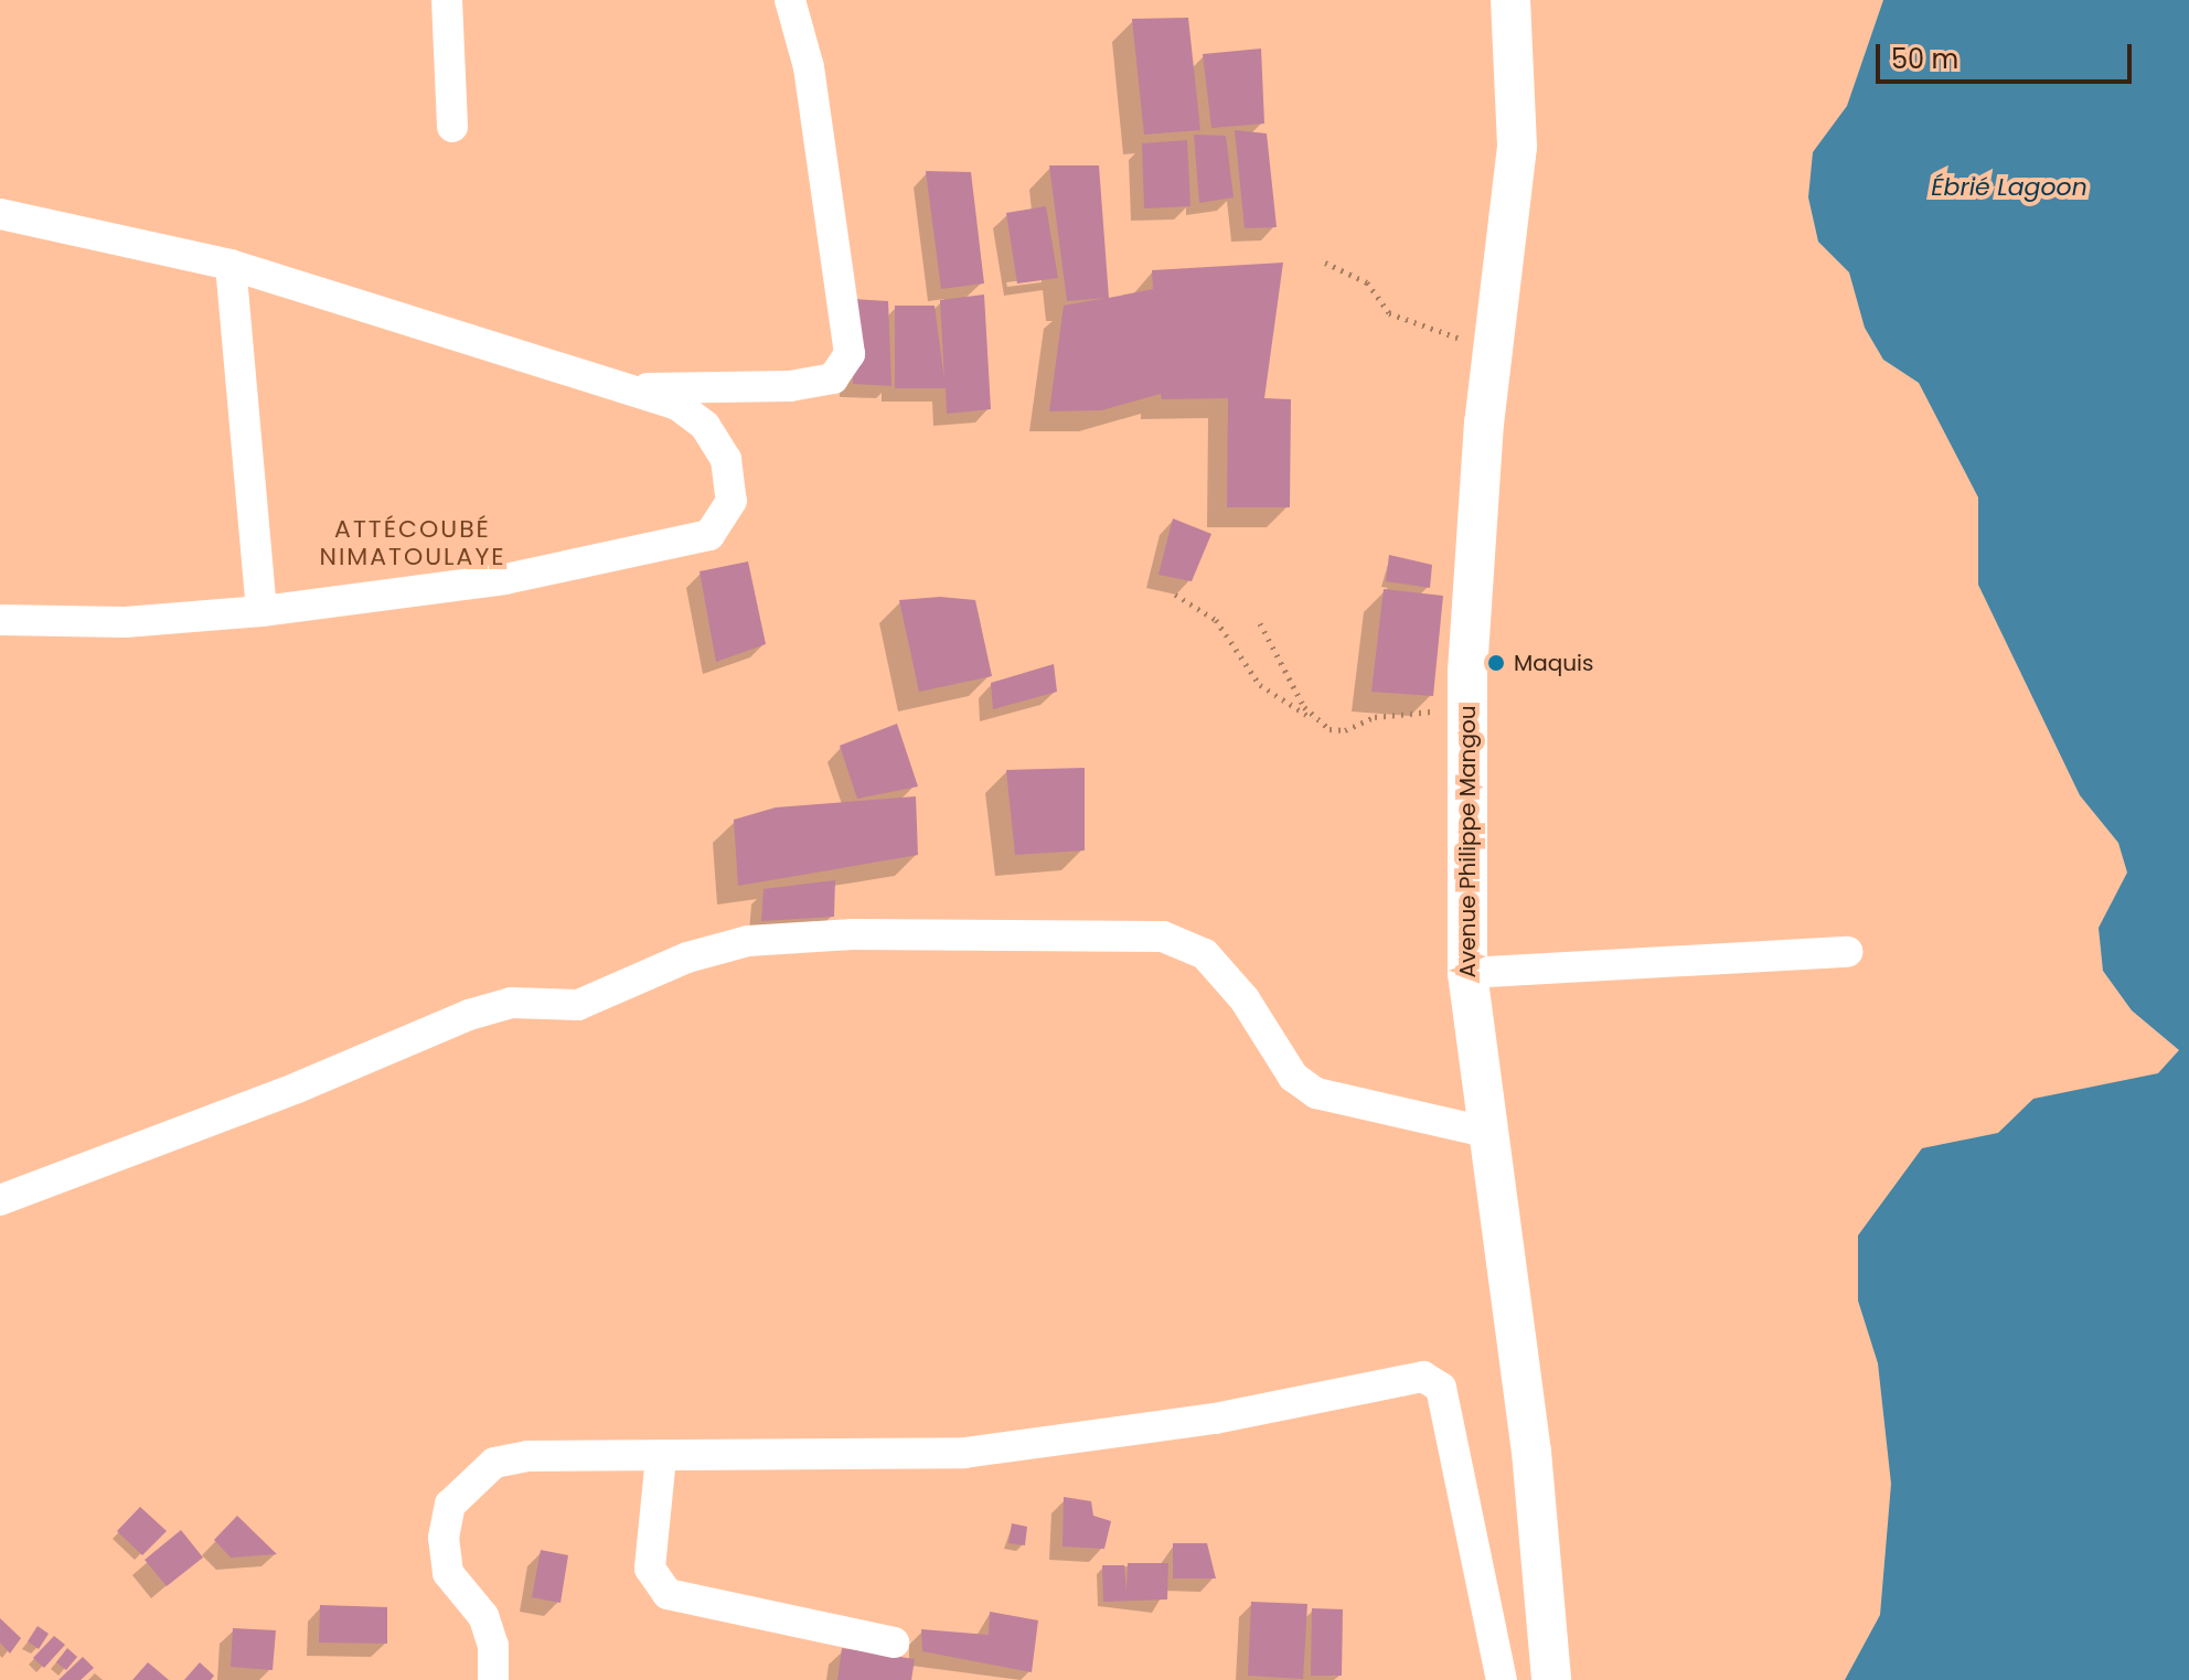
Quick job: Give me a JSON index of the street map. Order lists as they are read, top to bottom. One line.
{"streets":{"street":["Avenue Philippe Mangou"]},"districts":["ATTÉCOUBÉ NIMATOULAYE"],"water":["Ébrié Lagoon"],"places":["Maquis"],"scale_bar":"50 m"}
